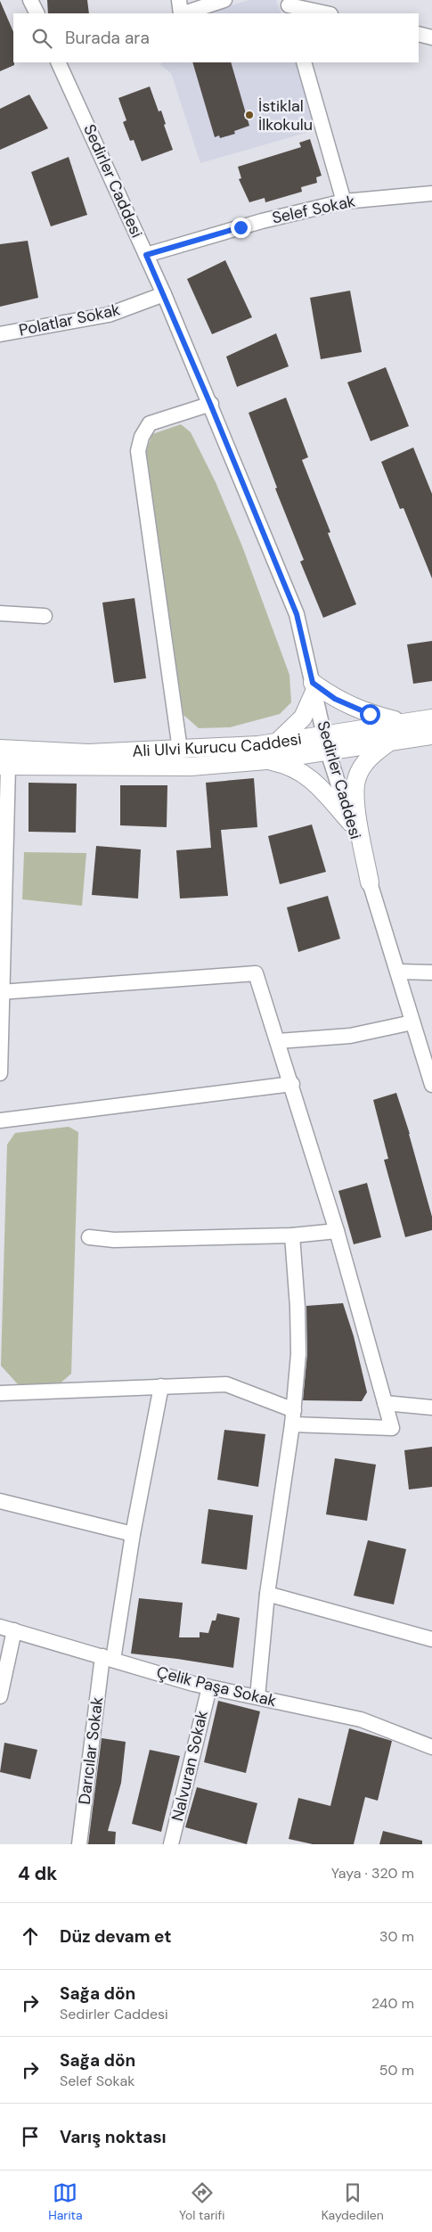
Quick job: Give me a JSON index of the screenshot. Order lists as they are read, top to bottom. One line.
{"streets":{"main road":["Ali Ulvi Kurucu Caddesi"],"street":["Sedirler Caddesi","Selef Sokak","Polatlar Sokak","Çelik Paşa Sokak","Darıcılar Sokak","Nalvuran Sokak"]},"crossings":[["Sedirler Caddesi","Selef Sokak"],["Sedirler Caddesi","Polatlar Sokak"],["Sedirler Caddesi","Ali Ulvi Kurucu Caddesi"],["Çelik Paşa Sokak","Darıcılar Sokak"],["Çelik Paşa Sokak","Nalvuran Sokak"]],"places":["İstiklal İlkokulu"],"page":{"search":"Burada ara","heading":["4 dk","Yaya · 320 m"],"list":[["Düz devam et","30 m"],["Sağa dön","Sedirler Caddesi","240 m"],["Sağa dön","Selef Sokak","50 m"],"Varış noktası"],"nav":["Harita","Yol tarifi","Kaydedilen"]}}
